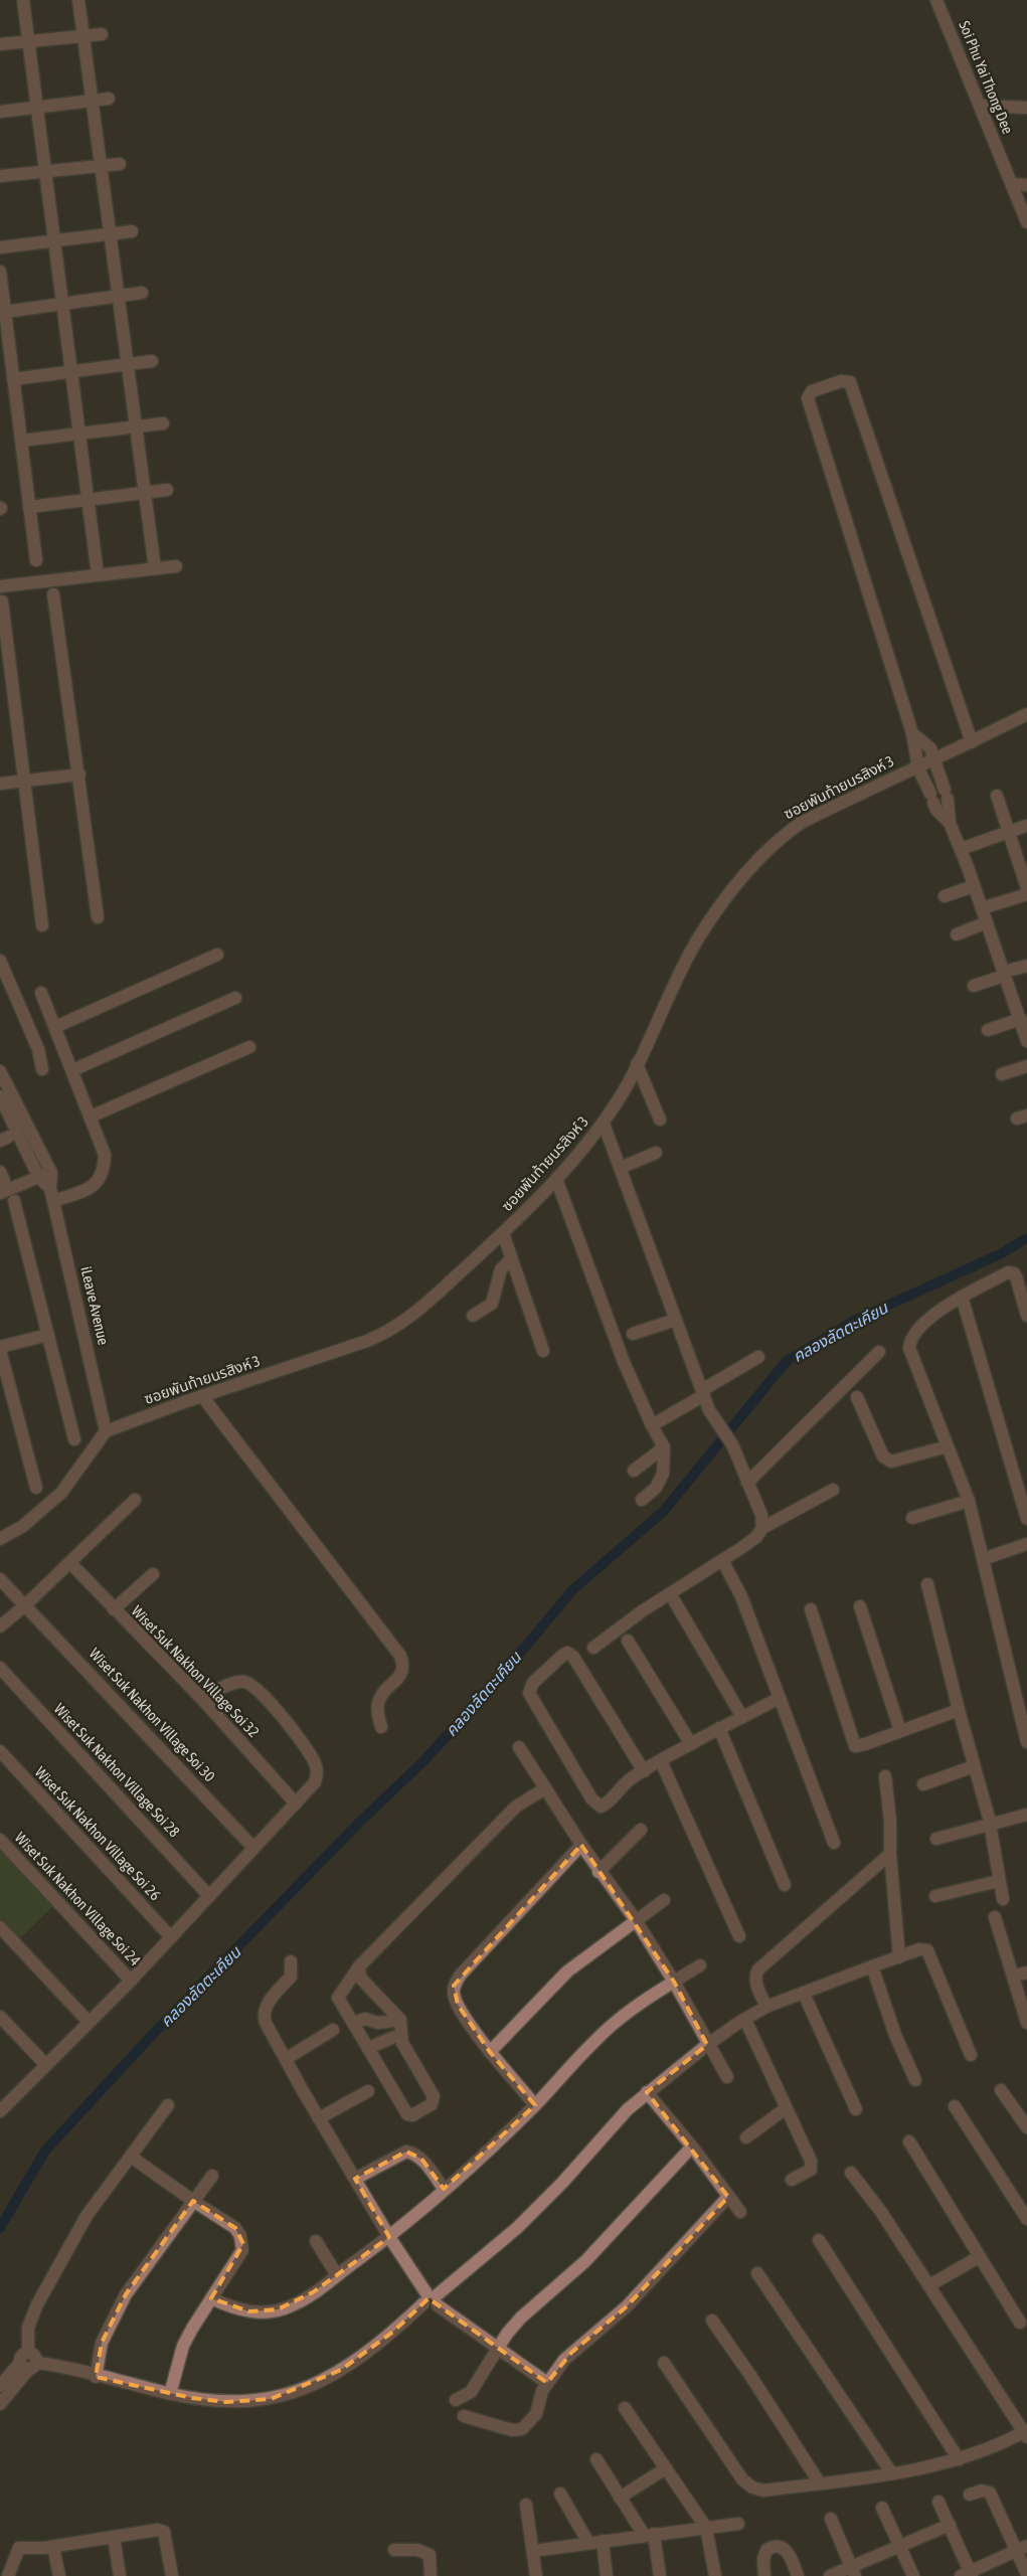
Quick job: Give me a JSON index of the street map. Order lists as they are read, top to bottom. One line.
{"streets":{"street":["Soi Phu Yai Thong Dee","ซอยพันท้ายนรสิงห์ 3","iLeave Avenue","Wiset Suk Nakhon Village Soi 32","Wiset Suk Nakhon Village Soi 30","Wiset Suk Nakhon Village Soi 28","Wiset Suk Nakhon Village Soi 26","Wiset Suk Nakhon Village Soi 24"]},"crossings":[["ซอยพันท้ายนรสิงห์ 3","iLeave Avenue"]],"water":["คลองลัดตะเคียน"]}
